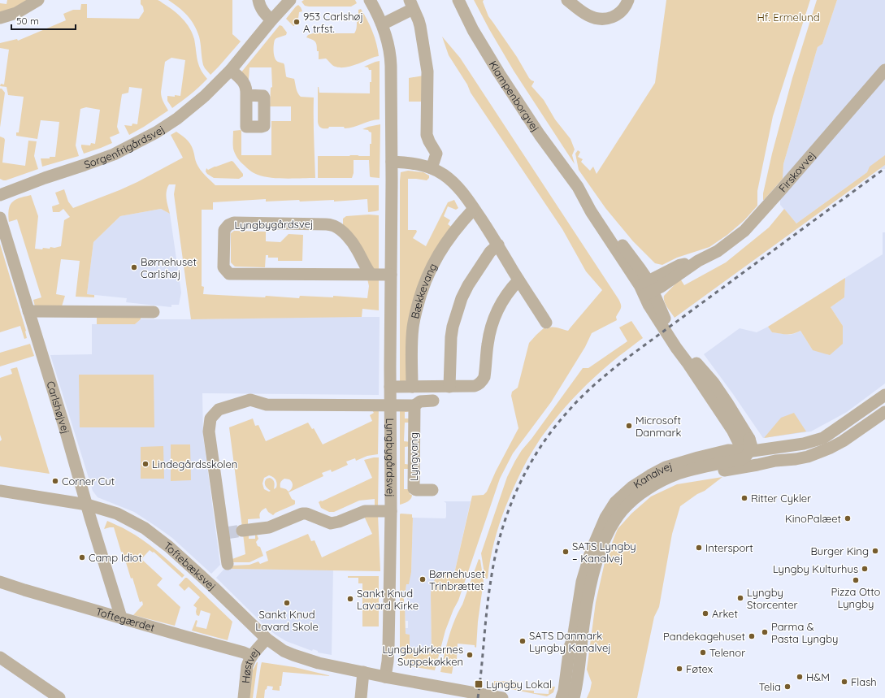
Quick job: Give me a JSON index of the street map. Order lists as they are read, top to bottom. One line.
{"streets":{"street":["Klampenborgvej","Sorgenfrigårdsvej","Firskovvej","Lyngbygårdsvej","Bækkevang","Carlshøjvej","Lyngvang","Kanalvej","Toftebæksvej","Toftegærdet","Høstvej"]},"crossings":[["Klampenborgvej","Firskovvej"],["Lyngbygårdsvej","Toftebæksvej"],["Carlshøjvej","Toftebæksvej"],["Carlshøjvej","Toftegærdet"],["Toftebæksvej","Høstvej"],["Toftegærdet","Høstvej"]],"parks":["Hf. Ermelund"],"places":{"other":["953 Carlshøj A trfst.","Børnehuset Carlshøj","Microsoft Danmark","Lindegårdsskolen","Corner Cut","Ritter Cykler","KinoPalæet","Intersport","Burger King","SATS Lyngby – Kanalvej","Camp Idiot","Lyngby Kulturhus","Børnehuset Trinbrættet","Pizza Otto Lyngby","Lyngby Storcenter","Sankt Knud Lavard Kirke","Sankt Knud Lavard Skole","Arket","Parma & Pasta Lyngby","Pandekagehuset","SATS Danmark Lyngby Kanalvej","Telenor","Lyngbykirkernes Suppekøkken","Føtex","H&M","Flash","Telia"],"transit":["Lyngby Lokal"]},"scale_bar":"50 m"}
